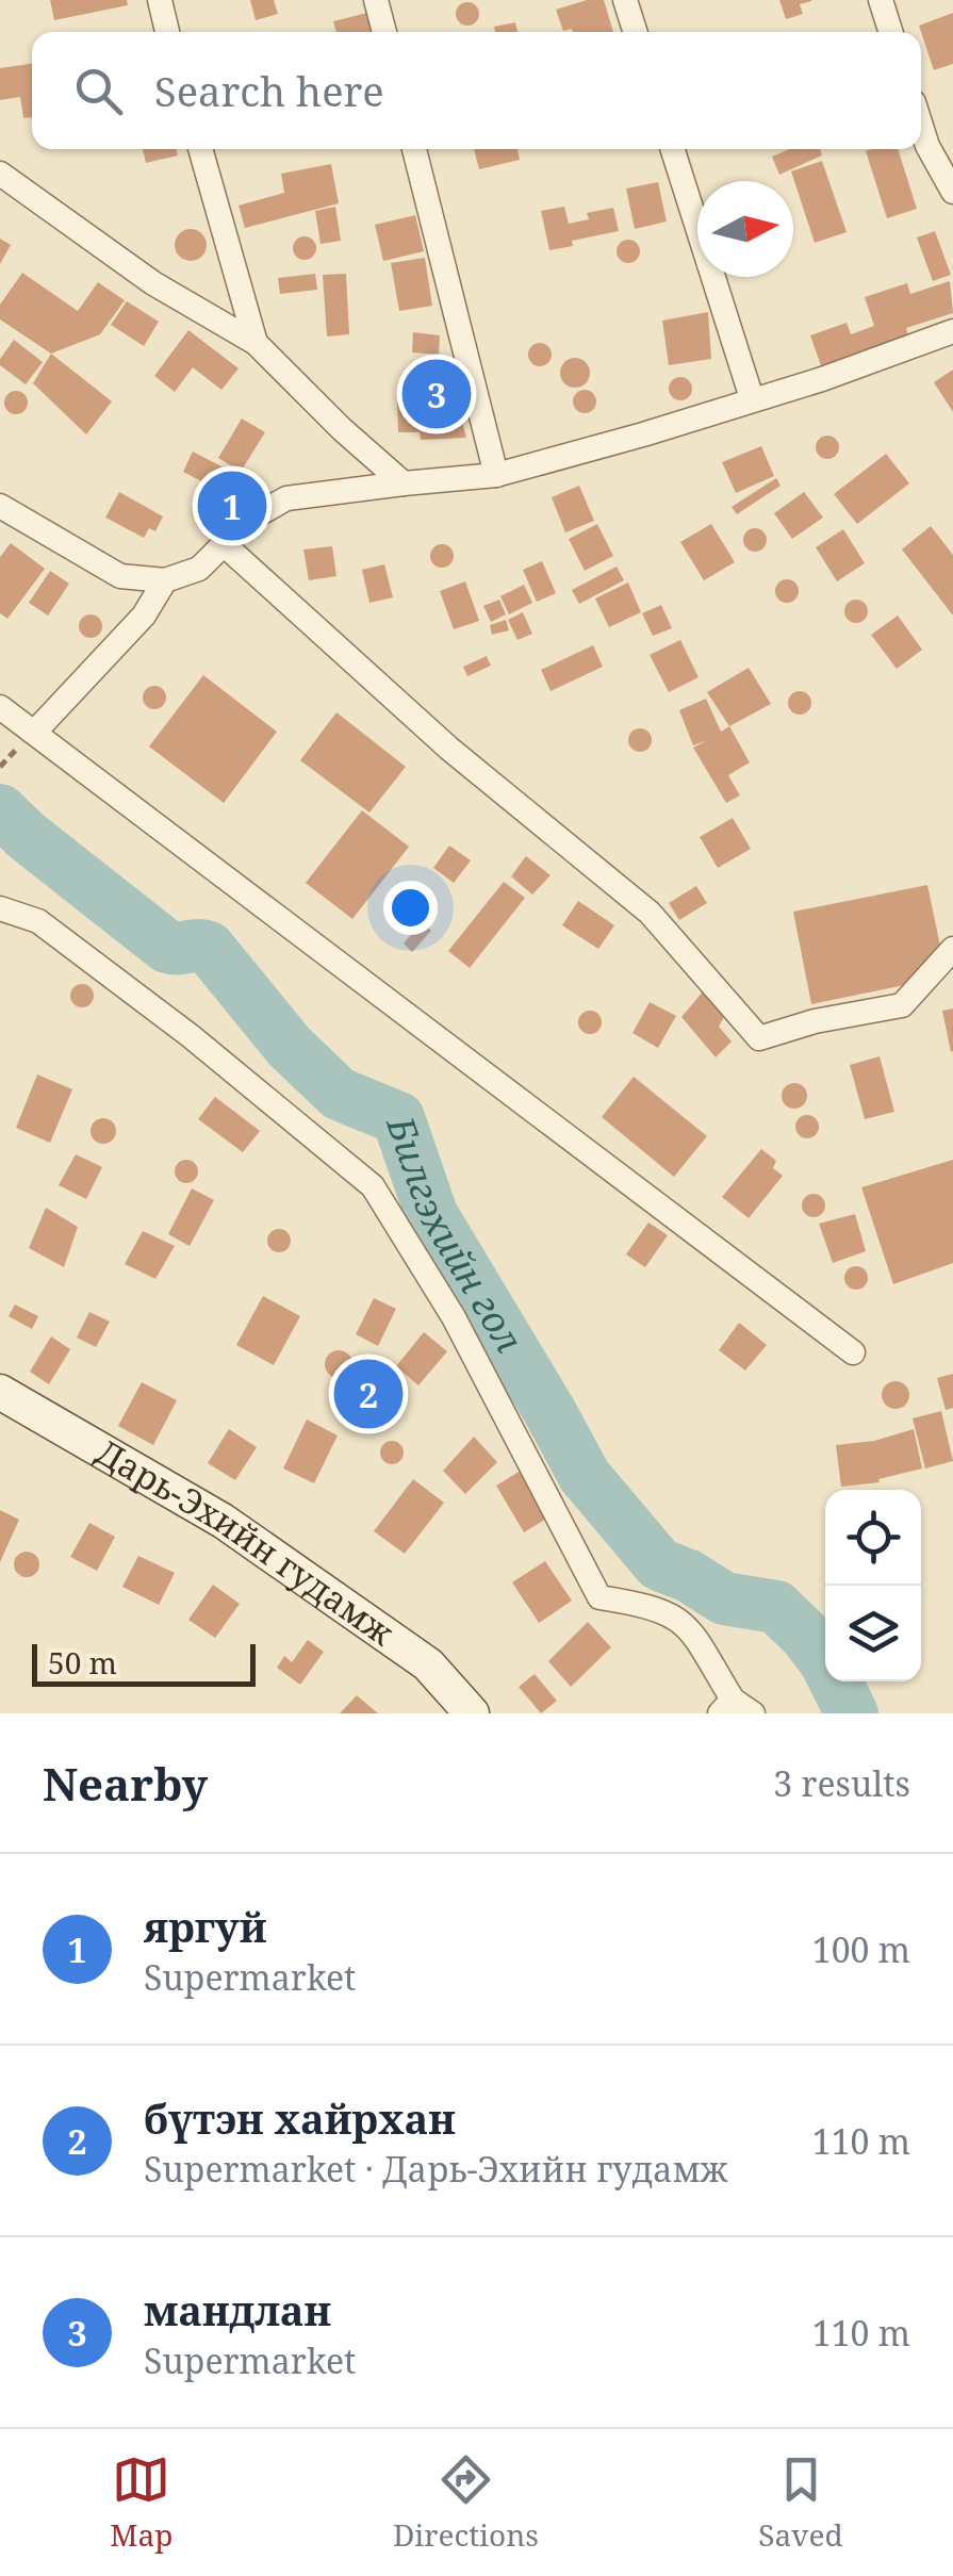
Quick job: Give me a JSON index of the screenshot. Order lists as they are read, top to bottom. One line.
{"streets":{"main road":["Дарь-Эхийн гудамж"]},"water":["Билгэхийн гол"],"scale_bar":"50 m","north":"right","page":{"search":"Search here","pins":["3","1","2"],"scale":"50 m","heading":["Nearby","3 results"],"list":[{"mark":"1","name":"яргуй","note":"Supermarket","value":"100 m"},{"mark":"2","name":"бүтэн хайрхан","note":"Supermarket · Дарь-Эхийн гудамж","value":"110 m"},{"mark":"3","name":"мандлан","note":"Supermarket","value":"110 m"}],"nav":["Map","Directions","Saved"]}}
